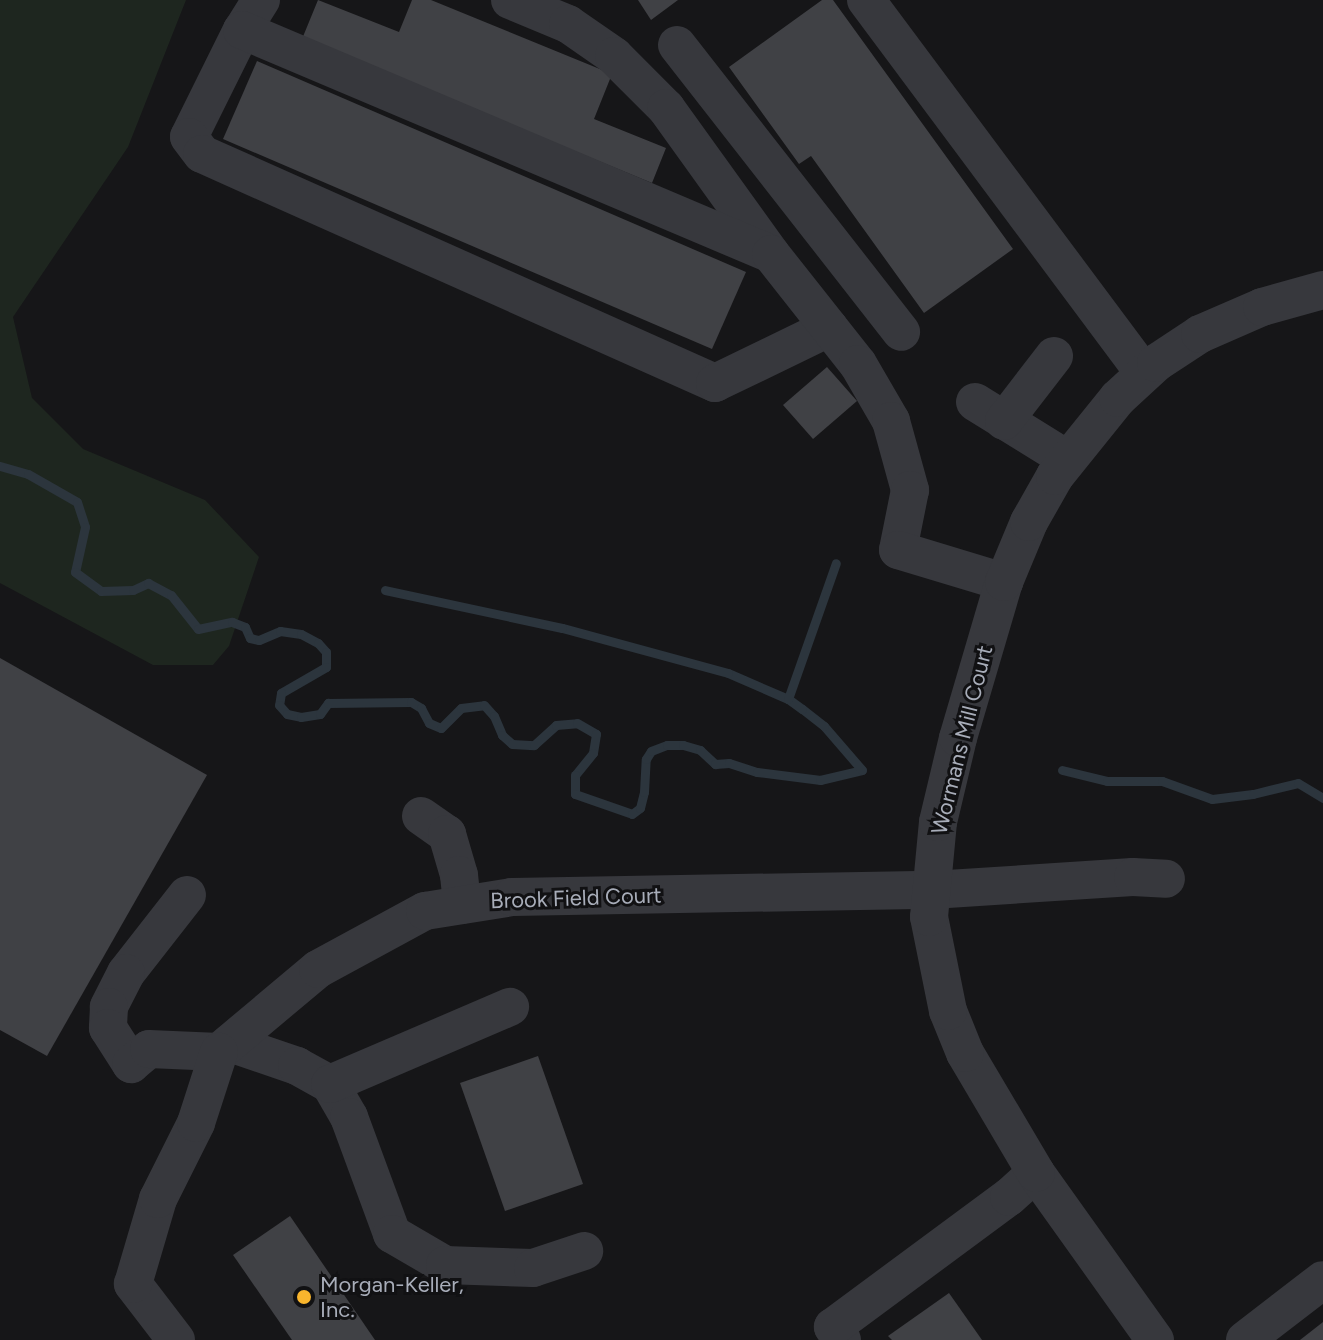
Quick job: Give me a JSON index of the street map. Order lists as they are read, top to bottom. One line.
{"streets":{"street":["Wormans Mill Court","Brook Field Court"]},"crossings":[["Wormans Mill Court","Brook Field Court"]],"places":["Morgan-Keller, Inc."]}
